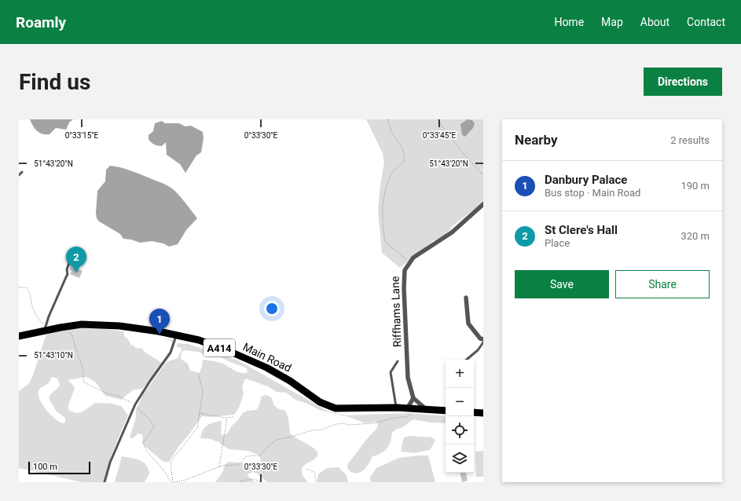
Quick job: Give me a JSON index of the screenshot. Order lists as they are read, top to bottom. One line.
{"streets":{"main road":["A414","Main Road"],"street":["Riffhams Lane"]},"crossings":[["A414","Main Road"]],"scale_bar":"100 m","page":{"header":"Roamly","nav":["Home","Map","About","Contact"],"buttons":["Directions",["Save","Share"]],"title":"Find us","heading":["Nearby","2 results"],"list":[{"mark":"1","name":"Danbury Palace","note":"Bus stop · Main Road","value":"190 m"},{"mark":"2","name":"St Clere's Hall","note":"Place","value":"320 m"}],"pins":["2","1"],"map_buttons":["+","−"],"scale":"100 m"},"coordinates":["0°33'15\"E","0°33'30\"E","0°33'45\"E","51°43'20\"N","51°43'10\"N"]}
